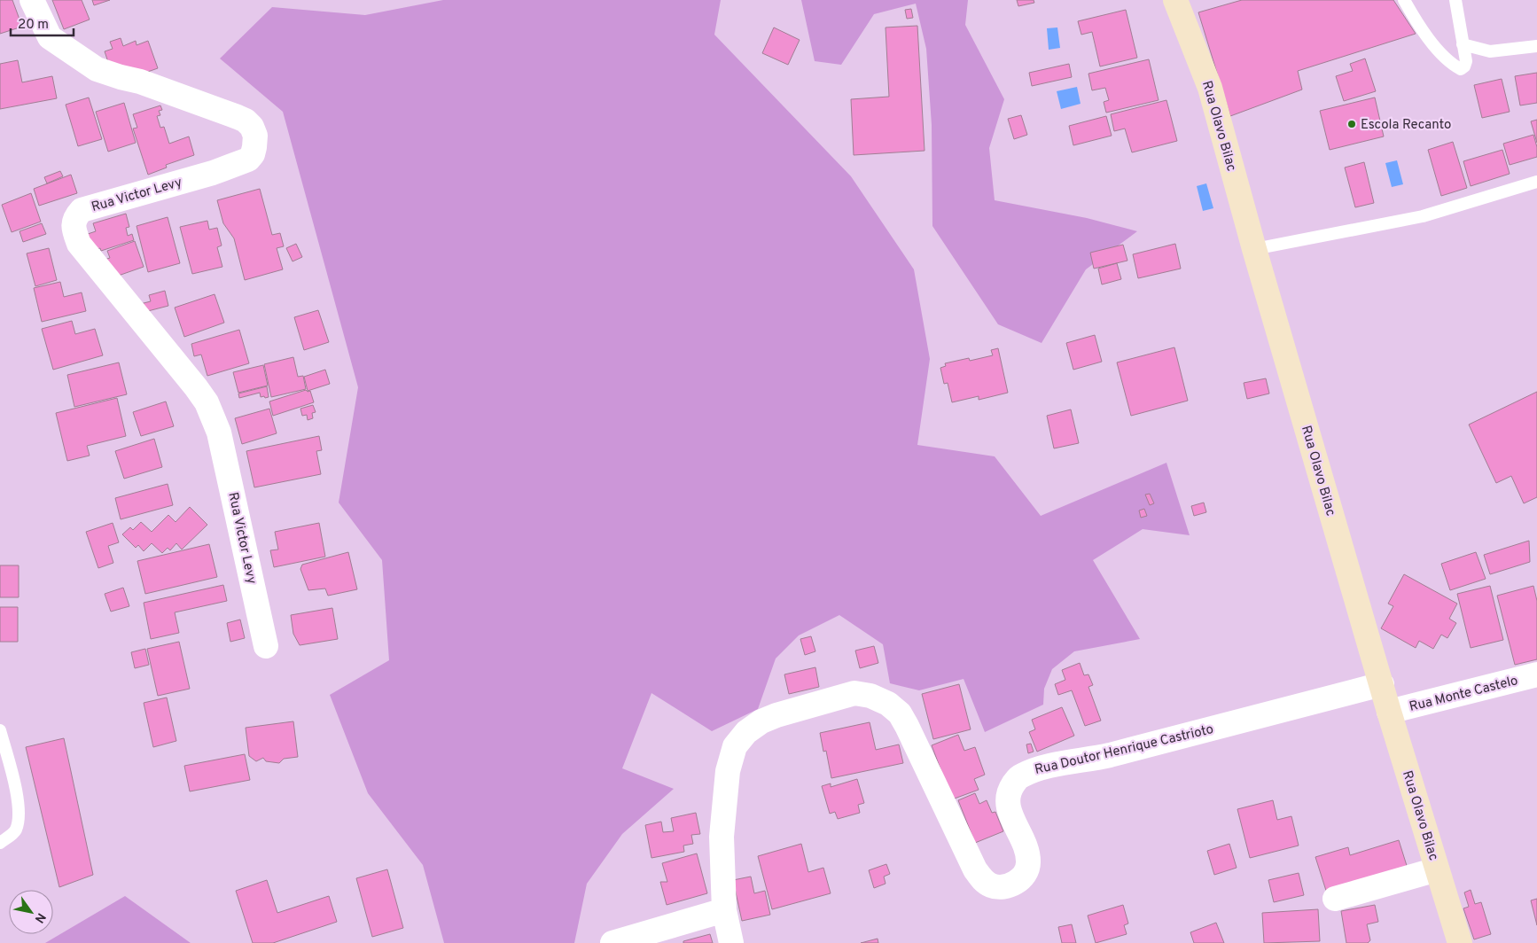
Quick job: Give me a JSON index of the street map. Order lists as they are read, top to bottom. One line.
{"streets":{"main road":["Rua Olavo Bilac"],"street":["Rua Victor Levy","Rua Monte Castelo","Rua Doutor Henrique Castrioto"]},"crossings":[["Rua Olavo Bilac","Rua Monte Castelo"],["Rua Olavo Bilac","Rua Doutor Henrique Castrioto"]],"places":["Escola Recanto"],"scale_bar":"20 m","north":"bottom right"}
